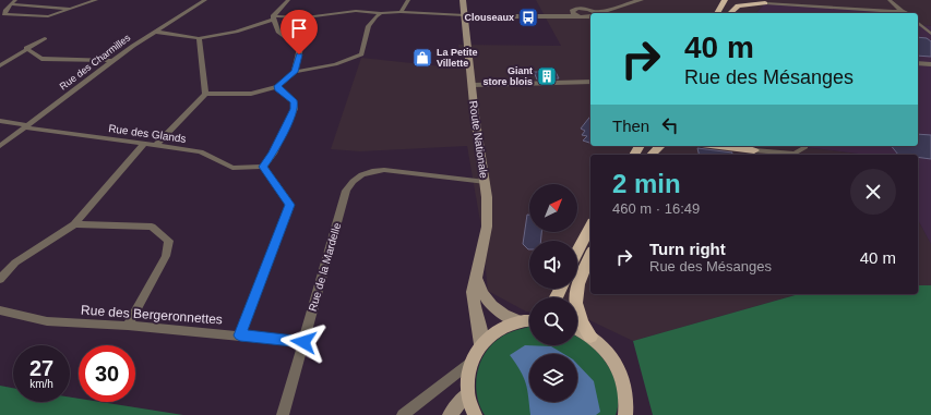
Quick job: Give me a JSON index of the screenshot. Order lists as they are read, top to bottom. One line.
{"streets":{"main road":["Route Nationale"],"street":["Rue des Charmilles","Rue des Glands","Rue de la Mardelle","Rue des Bergeronnettes"]},"crossings":[["Rue des Charmilles","Rue des Glands"],["Route Nationale","Rue de la Mardelle"],["Rue de la Mardelle","Rue des Bergeronnettes"]],"places":{"bus stop":["Clouseaux"],"shop":["La Petite Villette"],"building":["Giant store blois"]},"north":"top right","page":{"turn":["40 m","Rue des Mésanges"],"then":"Then","heading":["2 min","460 m · 16:49"],"list":[{"name":"Turn right","note":"Rue des Mésanges","value":"40 m"}],"speed":"27 km/h","limit":"30"}}
